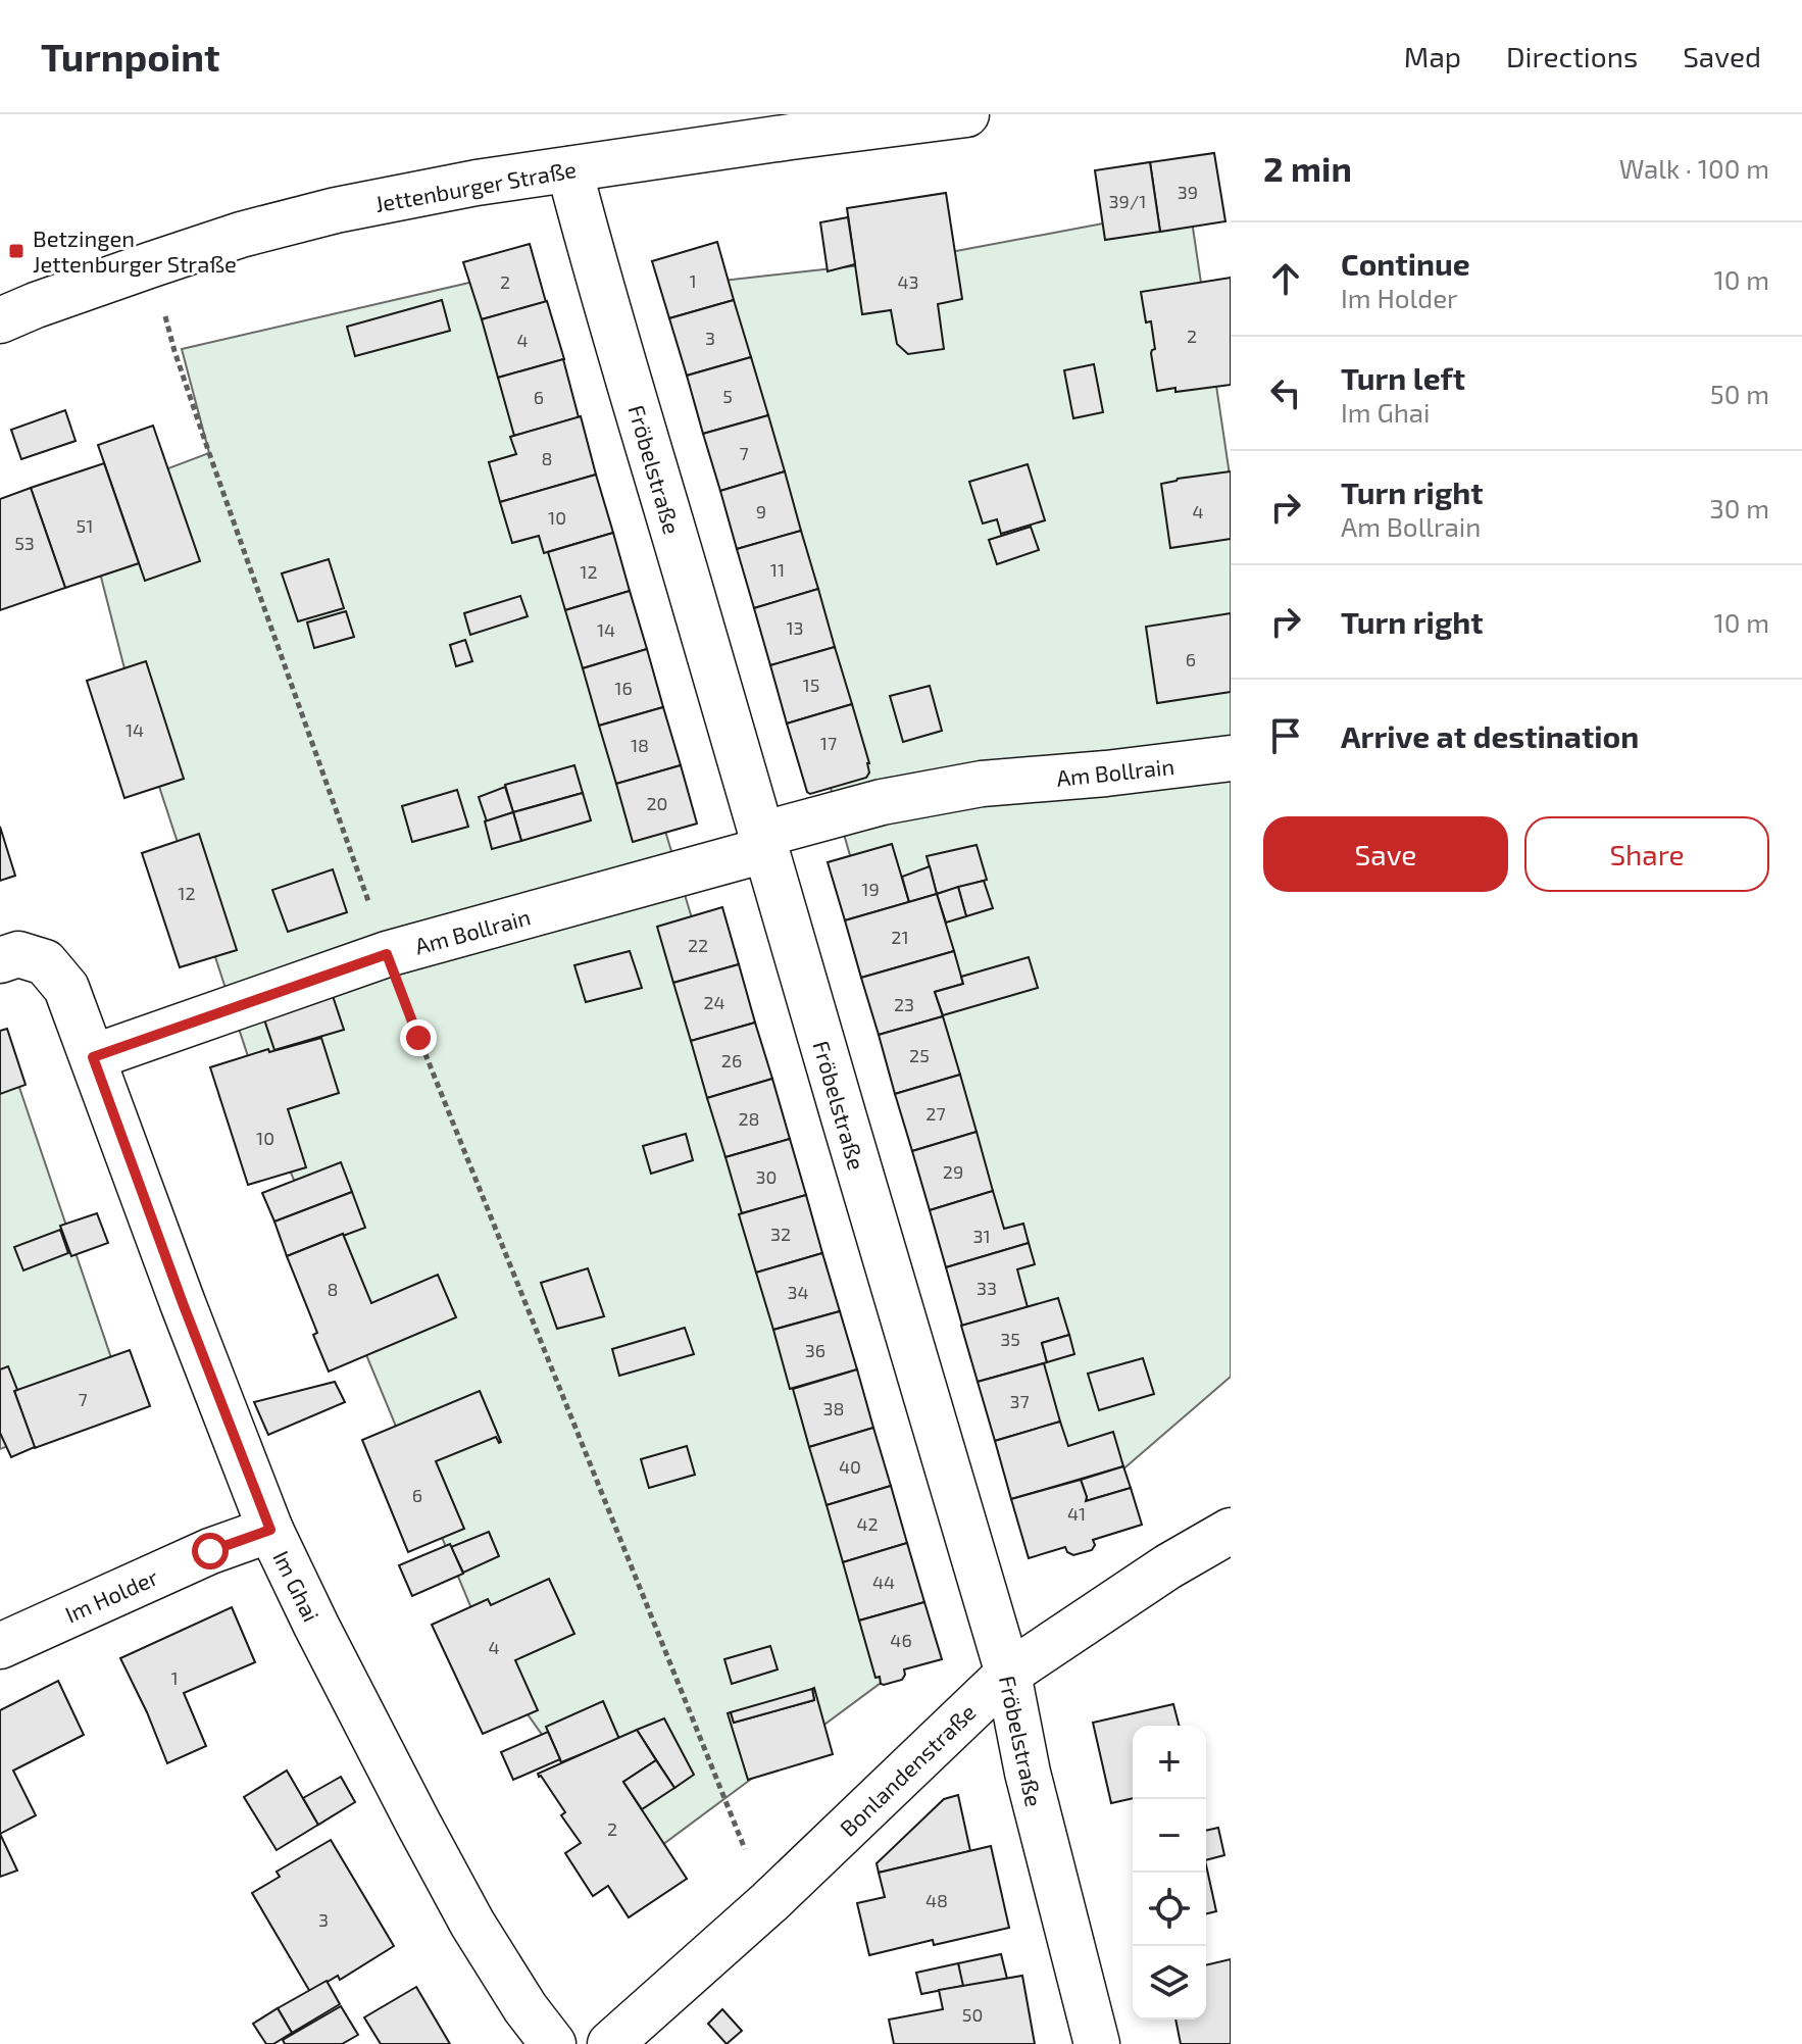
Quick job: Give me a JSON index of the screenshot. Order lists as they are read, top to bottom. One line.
{"streets":{"street":["Jettenburger Straße","Fröbelstraße","Am Bollrain","Im Ghai","Im Holder","Bonlandenstraße"]},"crossings":[["Jettenburger Straße","Fröbelstraße"],["Fröbelstraße","Am Bollrain"],["Fröbelstraße","Bonlandenstraße"],["Am Bollrain","Im Ghai"],["Im Ghai","Im Holder"]],"places":{"transit":["Betzingen Jettenburger Straße"]},"house_numbers":["39","39/1","1","2","43","2","3","4","5","6","7","8","9","4","10","51","53","11","12","13","14","6","15","16","14","17","18","20","19","12","21","22","24","23","25","26","27","28","10","29","30","32","31","33","8","34","35","36","7","37","38","40","6","41","42","44","46","4","1","2","48","3","50"],"page":{"header":"Turnpoint","nav":["Map","Directions","Saved"],"heading":["2 min","Walk · 100 m"],"list":[["Continue","Im Holder","10 m"],["Turn left","Im Ghai","50 m"],["Turn right","Am Bollrain","30 m"],["Turn right","10 m"],"Arrive at destination"],"buttons":["Save","Share"],"map_buttons":["+","−"]}}
